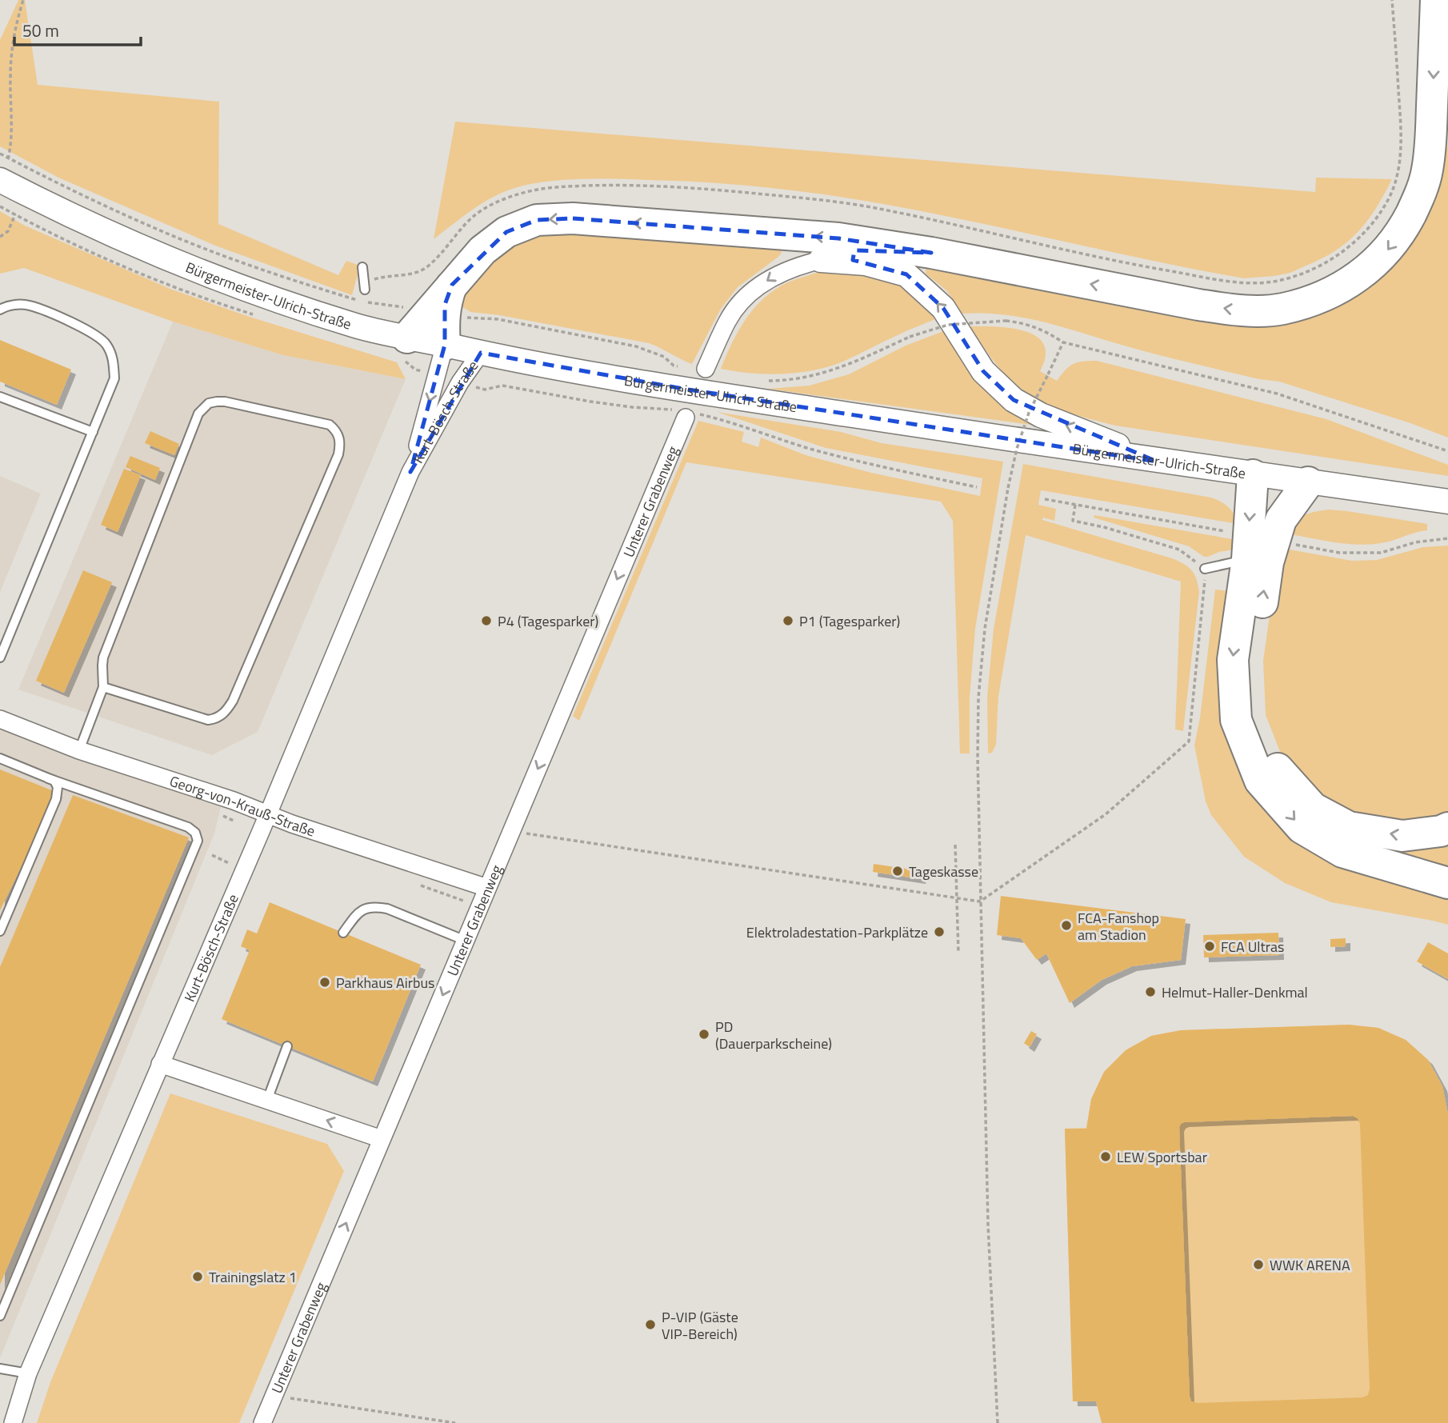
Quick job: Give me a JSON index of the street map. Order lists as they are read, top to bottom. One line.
{"streets":{"main road":["Bürgermeister-Ulrich-Straße"],"street":["Kurt-Bösch-Straße","Unterer Grabenweg","Georg-von-Krauß-Straße"]},"crossings":[["Bürgermeister-Ulrich-Straße","Kurt-Bösch-Straße"],["Kurt-Bösch-Straße","Georg-von-Krauß-Straße"],["Unterer Grabenweg","Georg-von-Krauß-Straße"]],"places":["P4 (Tagesparker)","P1 (Tagesparker)","Tageskasse","FCA-Fanshop am Stadion","Elektroladestation-Parkplätze","FCA Ultras","Parkhaus Airbus","Helmut-Haller-Denkmal","PD (Dauerparkscheine)","LEW Sportsbar","WWK ARENA","Trainingslatz 1","P-VIP (Gäste VIP-Bereich)"],"scale_bar":"50 m"}
